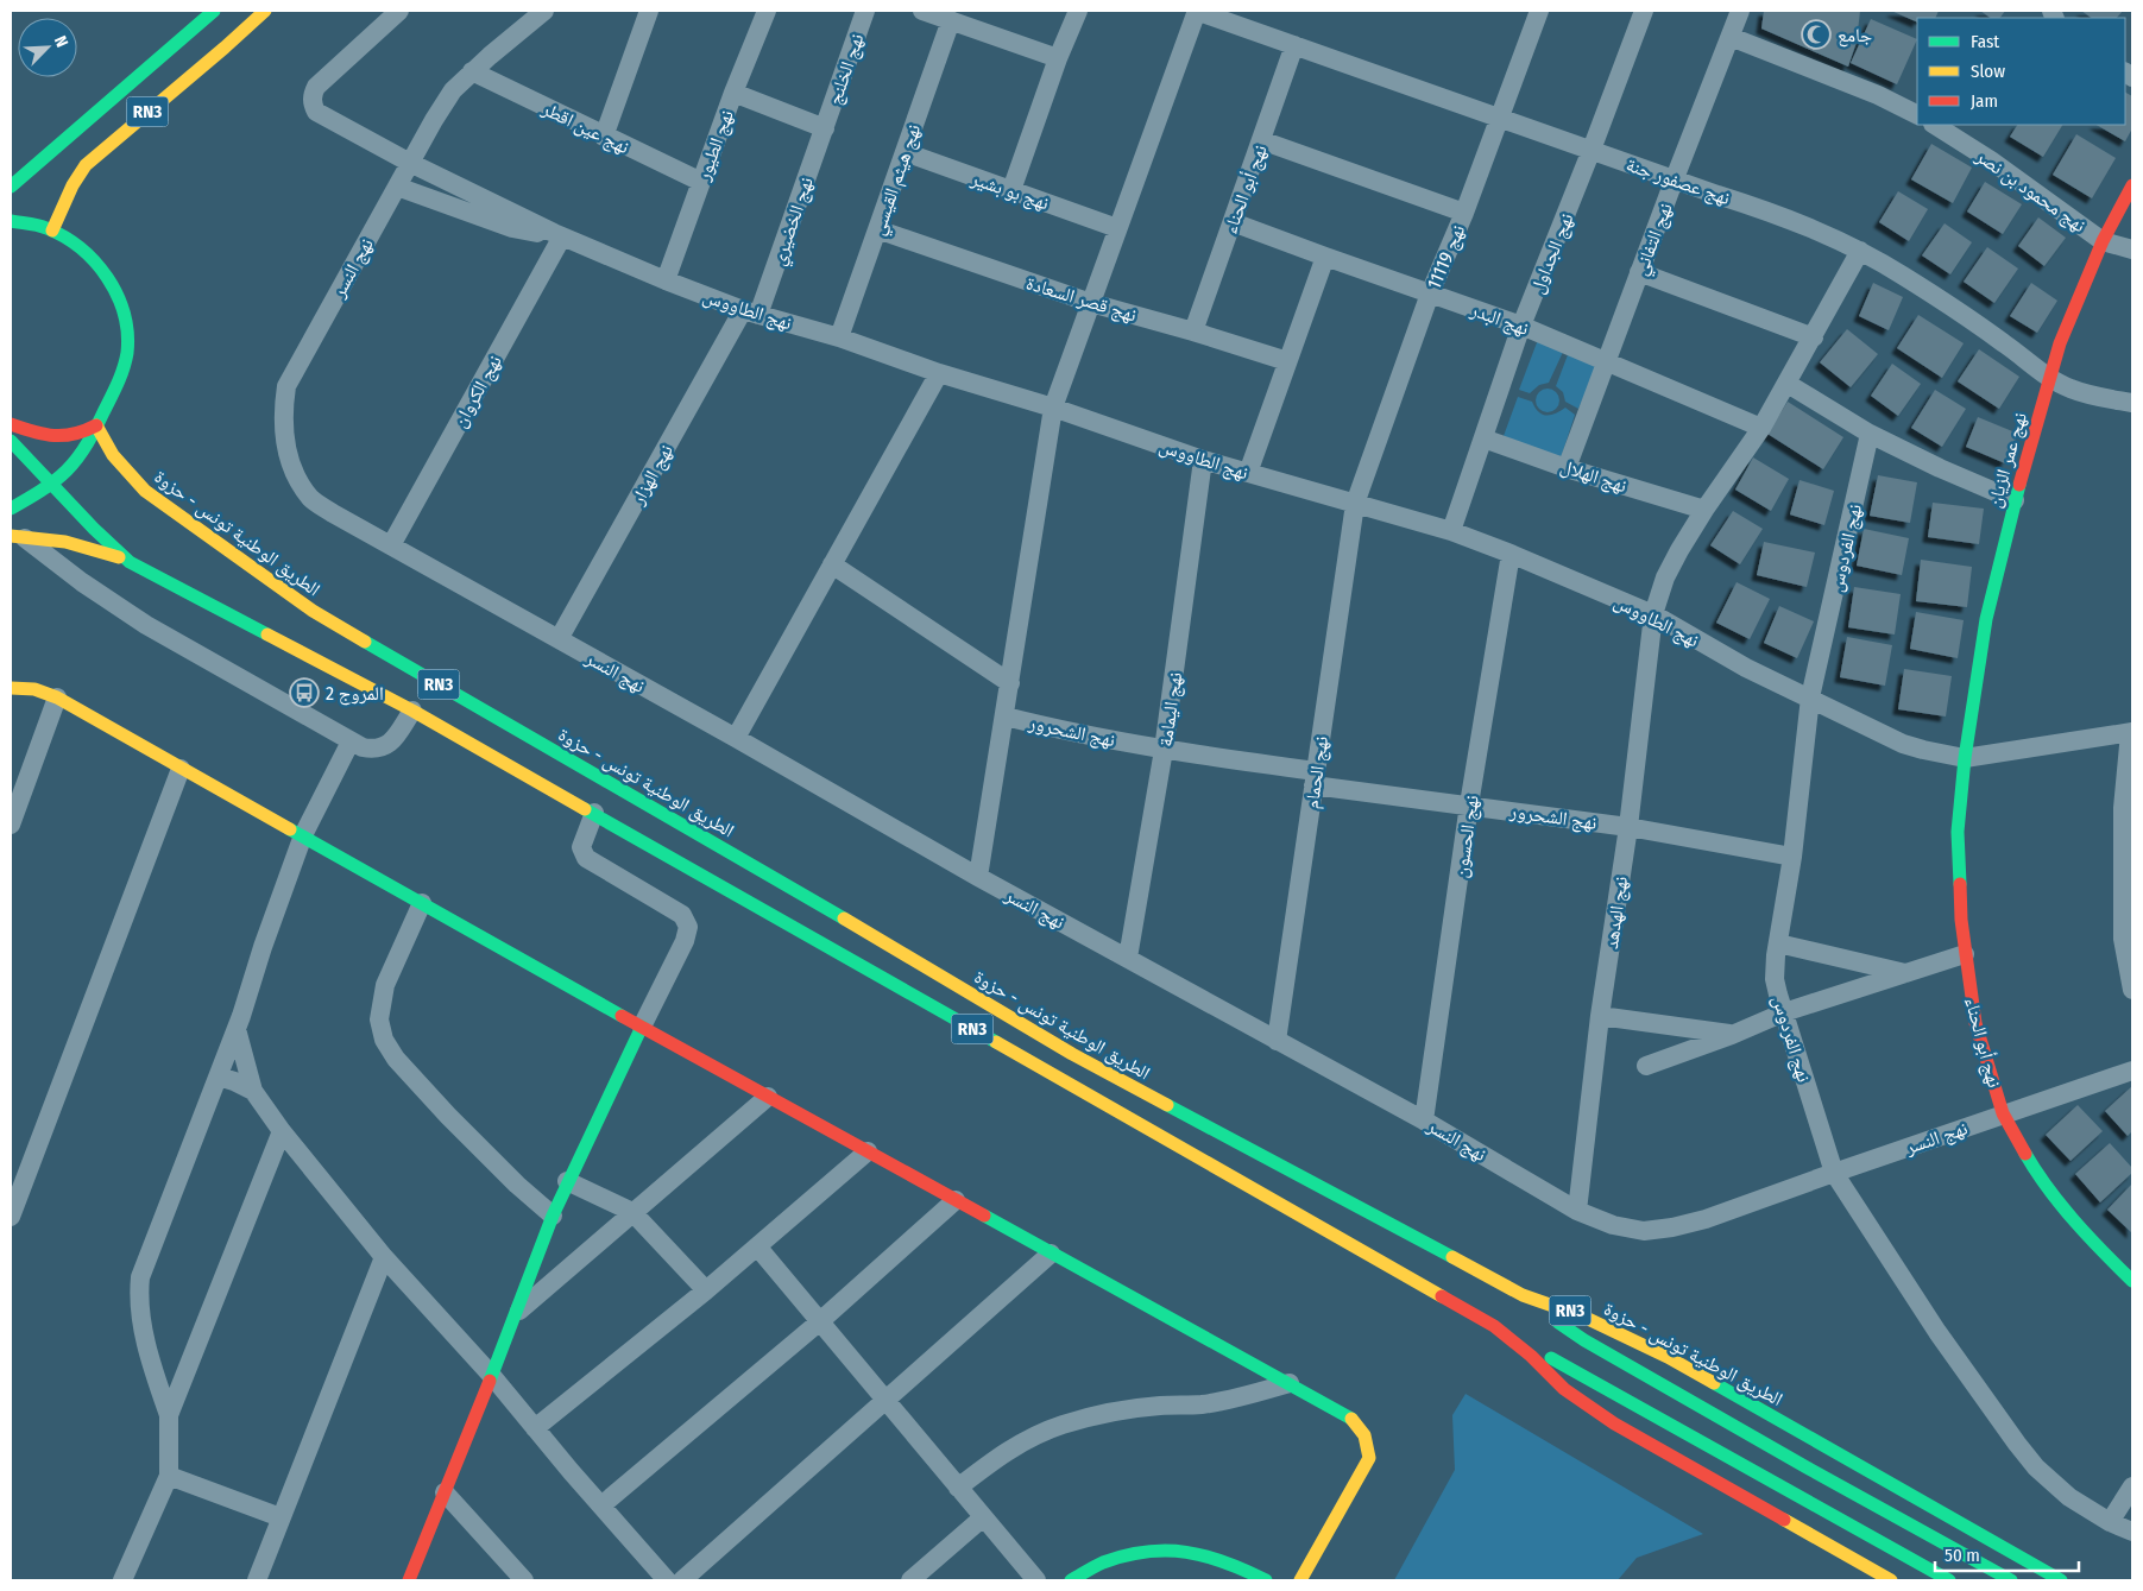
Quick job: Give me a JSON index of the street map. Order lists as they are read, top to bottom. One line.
{"streets":{"main road":["RN3","نهج أبو الحناء","نهج عمر الزيان","الطريق الوطنية تونس - حزوة"],"street":["نهج الخلنج","نهج عين اقطر","نهج الطيور","نهج هيثم القيسي","نهج عصفور جنة","نهج بو بشير","نهج محمود بن نصر","نهج الخضيري","نهج التفاني","نهج الجداول","نهج 11119","نهج النسر","نهج قصر السعادة","نهج الطاووس","نهج البدر","نهج الكروان","نهج الهزار","نهج الهلال","نهج الفردوس","نهج اليمامة","نهج الشحرور","نهج الحمام","نهج الحسون","نهج الهدهد"]},"crossings":[["نهج الخلنج","نهج الخضيري"],["نهج عين اقطر","نهج الطيور"],["نهج عين اقطر","نهج النسر"],["نهج الطيور","نهج الطاووس"],["نهج هيثم القيسي","نهج بو بشير"],["نهج هيثم القيسي","نهج قصر السعادة"],["نهج هيثم القيسي","نهج الطاووس"],["نهج عصفور جنة","نهج أبو الحناء"],["نهج عصفور جنة","نهج التفاني"],["نهج عصفور جنة","نهج الجداول"],["نهج عصفور جنة","نهج 11119"],["نهج عصفور جنة","نهج عمر الزيان"],["نهج عصفور جنة","نهج الهدهد"],["نهج أبو الحناء","نهج النسر"],["نهج أبو الحناء","نهج قصر السعادة"],["نهج أبو الحناء","نهج الطاووس"],["نهج أبو الحناء","نهج البدر"],["نهج أبو الحناء","نهج عمر الزيان"],["نهج محمود بن نصر","نهج عمر الزيان"],["نهج الخضيري","نهج الطاووس"],["نهج الخضيري","نهج الهزار"],["نهج التفاني","نهج البدر"],["نهج التفاني","نهج الهلال"],["نهج الجداول","نهج الطاووس"],["نهج الجداول","نهج البدر"],["نهج الجداول","نهج الهلال"],["نهج 11119","نهج الطاووس"],["نهج 11119","نهج البدر"],["نهج 11119","نهج الحمام"],["نهج النسر","نهج الطاووس"],["نهج النسر","نهج الكروان"],["نهج النسر","نهج الهزار"],["نهج النسر","نهج الفردوس"],["نهج النسر","نهج اليمامة"],["نهج النسر","نهج الحمام"],["نهج النسر","نهج الحسون"],["نهج النسر","نهج الهدهد"],["نهج الطاووس","نهج الكروان"],["نهج الطاووس","نهج عمر الزيان"],["نهج الطاووس","نهج الهزار"],["نهج الطاووس","نهج الفردوس"],["نهج الطاووس","نهج اليمامة"],["نهج الطاووس","نهج الحمام"],["نهج الطاووس","نهج الحسون"],["نهج الطاووس","نهج الهدهد"],["نهج البدر","نهج الهدهد"],["نهج الهلال","نهج الهدهد"],["نهج الفردوس","نهج الشحرور"],["نهج اليمامة","نهج الشحرور"],["نهج الشحرور","نهج الحمام"],["نهج الشحرور","نهج الحسون"],["نهج الشحرور","نهج الهدهد"]],"places":{"mosque":["جامع"],"bus stop":["المروج 2"]},"legend":["Fast","Slow","Jam"],"scale_bar":"50 m","north":"top right"}
